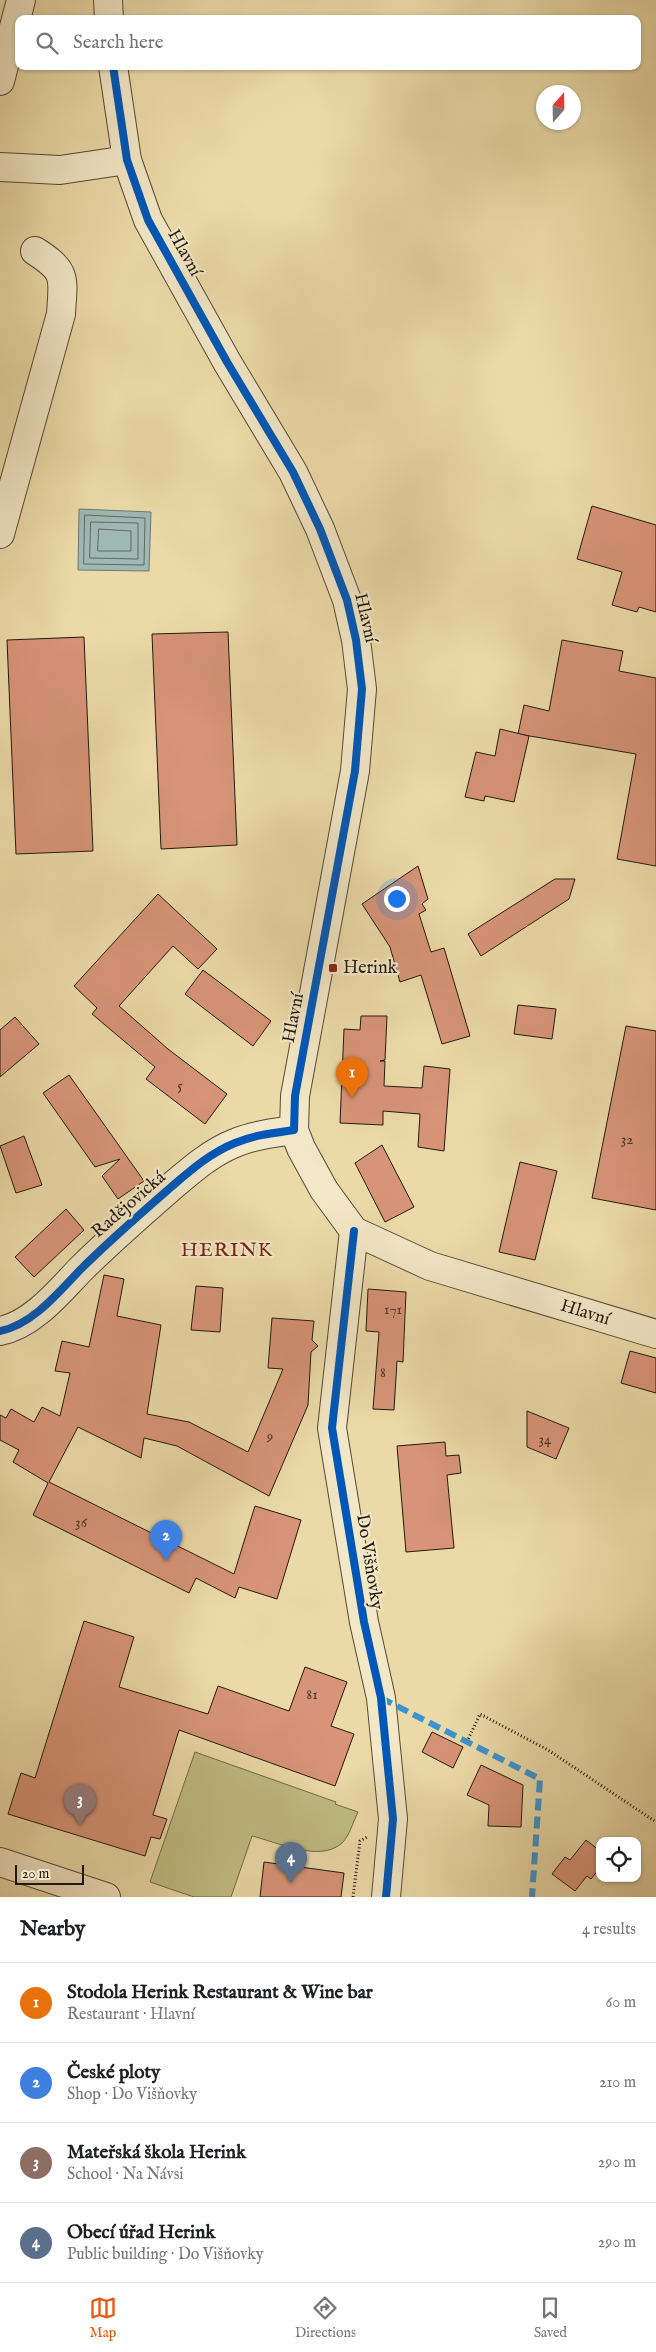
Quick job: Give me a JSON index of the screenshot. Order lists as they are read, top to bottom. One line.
{"streets":{"street":["Hlavní","Radějovická","Do Višňovky"]},"crossings":[["Hlavní","Radějovická"],["Hlavní","Do Višňovky"]],"districts":["HERINK"],"places":{"transit":["Herink"]},"house_numbers":["5","32","171","8","9","34","36","81"],"scale_bar":"20 m","north":"top","page":{"search":"Search here","pins":["1","2","3","4"],"scale":"20 m","heading":["Nearby","4 results"],"list":[{"mark":"1","name":"Stodola Herink Restaurant & Wine bar","note":"Restaurant · Hlavní","value":"60 m"},{"mark":"2","name":"České ploty","note":"Shop · Do Višňovky","value":"210 m"},{"mark":"3","name":"Mateřská škola Herink","note":"School · Na Návsi","value":"290 m"},{"mark":"4","name":"Obecí úřad Herink","note":"Public building · Do Višňovky","value":"290 m"}],"nav":["Map","Directions","Saved"]}}
